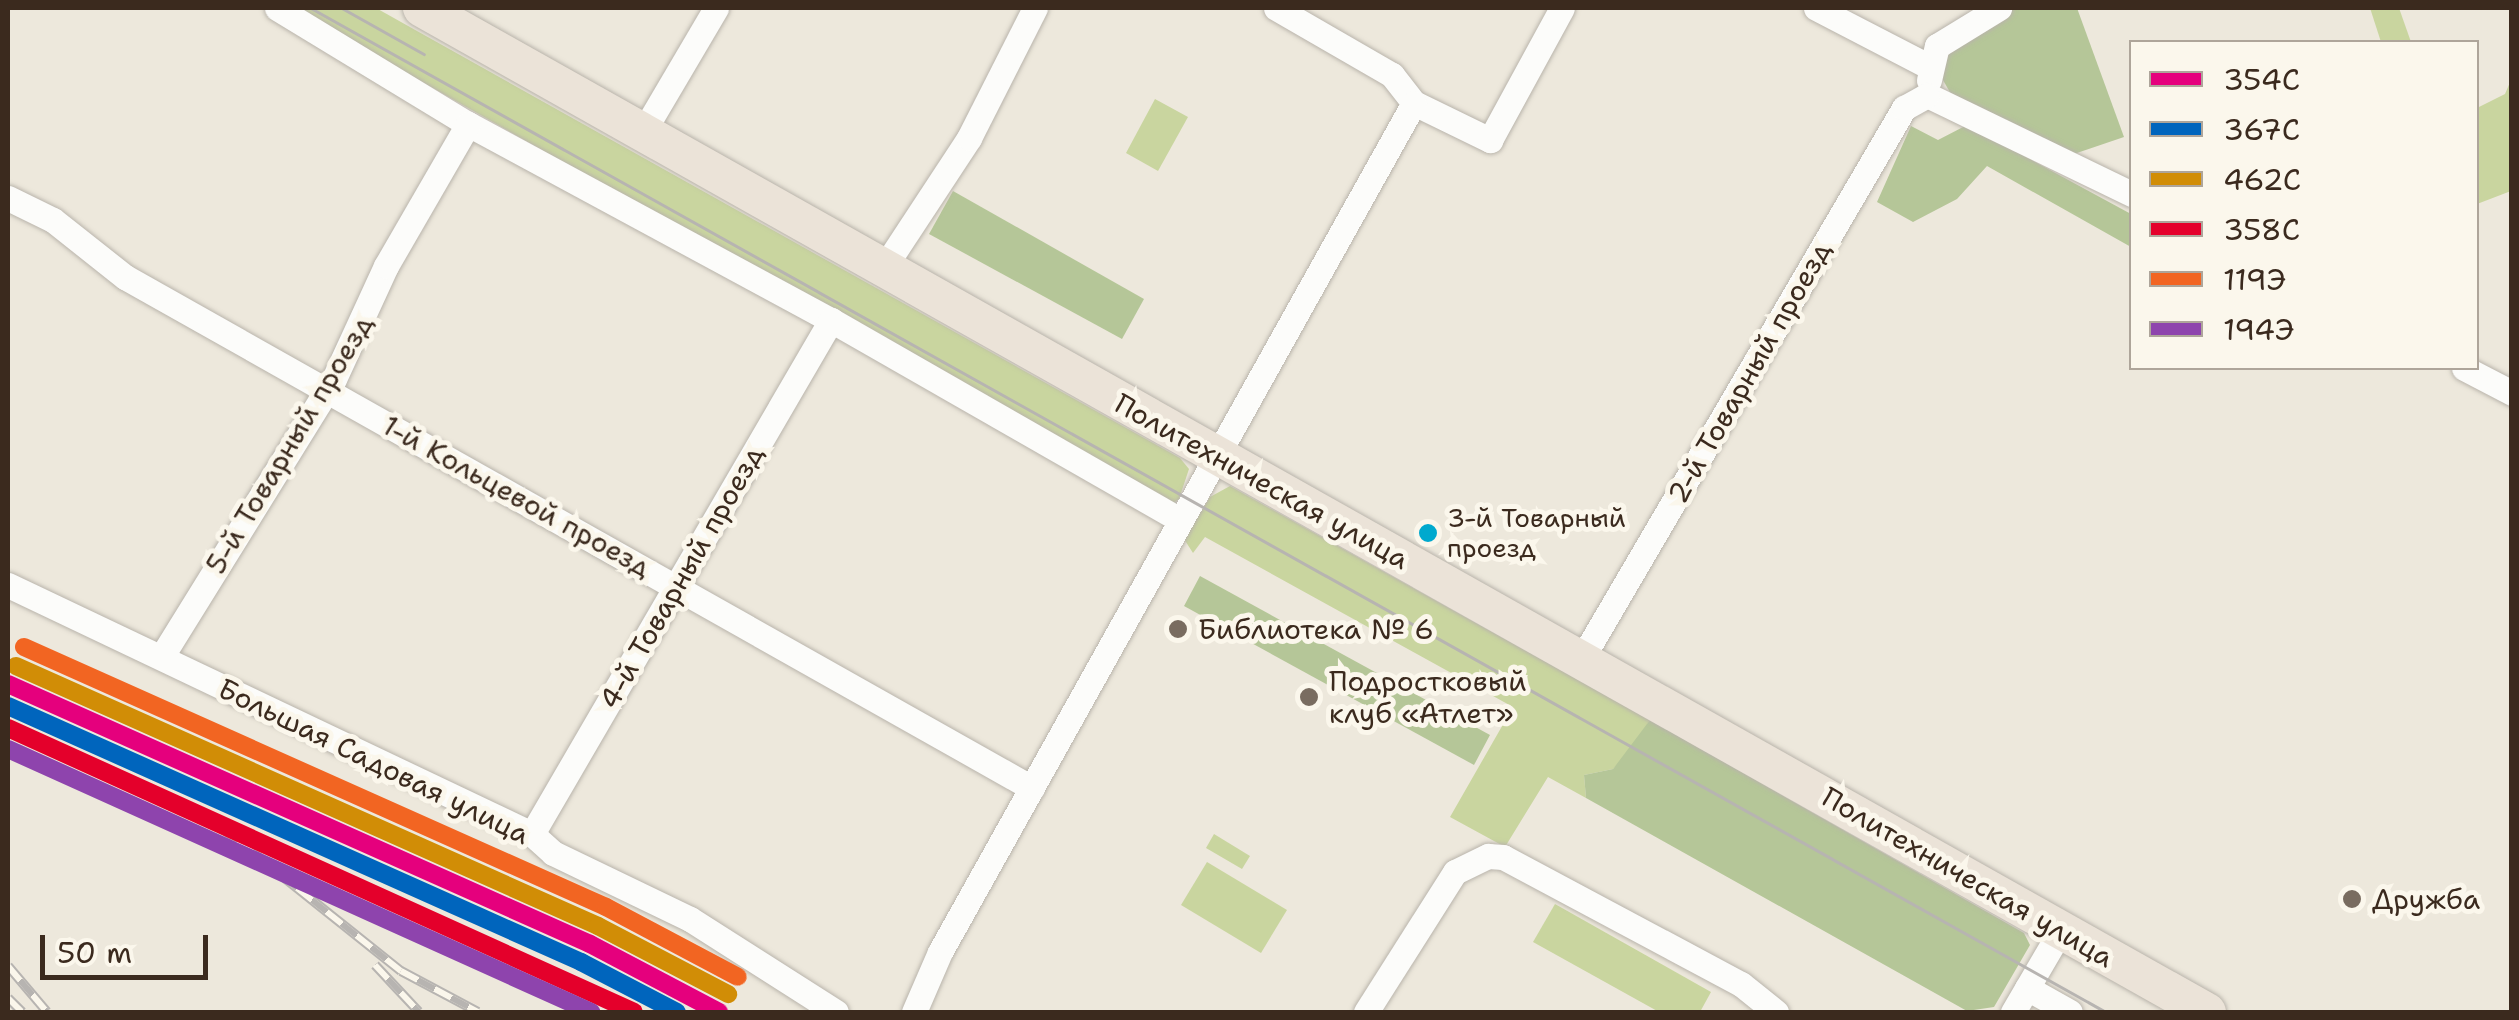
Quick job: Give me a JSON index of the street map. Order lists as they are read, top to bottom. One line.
{"streets":{"main road":["Политехническая улица"],"street":["2-й Товарный проезд","5-й Товарный проезд","1-й Кольцевой проезд","4-й Товарный проезд","Большая Садовая улица"]},"crossings":[["2-й Товарный проезд","Политехническая улица"],["5-й Товарный проезд","1-й Кольцевой проезд"],["5-й Товарный проезд","Большая Садовая улица"],["1-й Кольцевой проезд","4-й Товарный проезд"],["4-й Товарный проезд","Большая Садовая улица"]],"places":["3-й Товарный проезд","Библиотека № 6","Подростковый клуб «Атлет»","Дружба"],"lines":["transit line 119Э","transit line 462С","transit line 354С","transit line 367С","transit line 358С","transit line 194Э"],"legend":["354С","367С","462С","358С","119Э","194Э"],"scale_bar":"50 m"}
